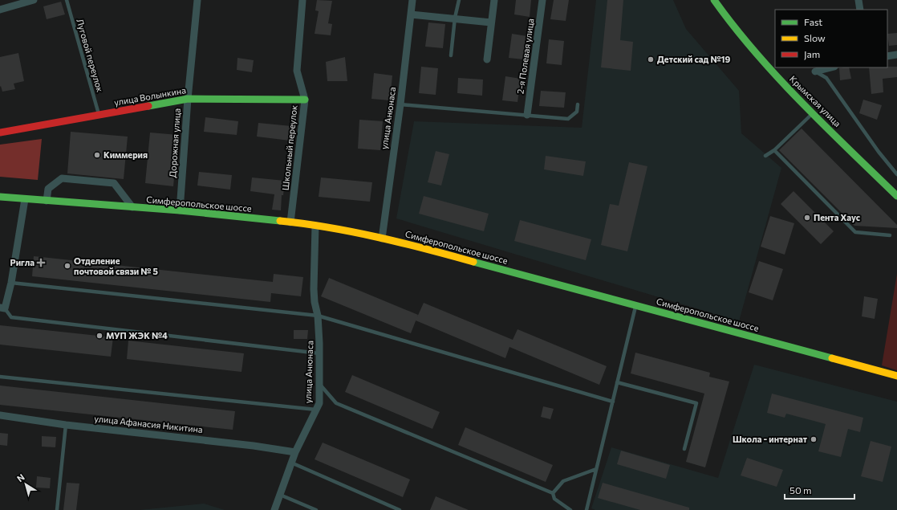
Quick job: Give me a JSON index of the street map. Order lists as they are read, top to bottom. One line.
{"streets":{"main road":["улица Волынкина","Крымская улица","Симферопольское шоссе"],"street":["2-я Полевая улица","улица Анюнаса","Дорожная улица","Школьный переулок","улица Афанасия Никитина"],"lane":["Луговой переулок"]},"crossings":[["Луговой переулок","улица Волынкина"],["улица Волынкина","Дорожная улица"],["улица Волынкина","Школьный переулок"],["улица Анюнаса","Симферопольское шоссе"],["улица Анюнаса","улица Афанасия Никитина"],["Дорожная улица","Симферопольское шоссе"],["Школьный переулок","Симферопольское шоссе"]],"places":{"other":["Детский сад №19","Киммерия","Пента Хаус","Отделение почтовой связи № 5","МУП ЖЭК №4","Школа - интернат"],"health":["Ригла"]},"legend":["Fast","Slow","Jam"],"scale_bar":"50 m","north":"top left"}
